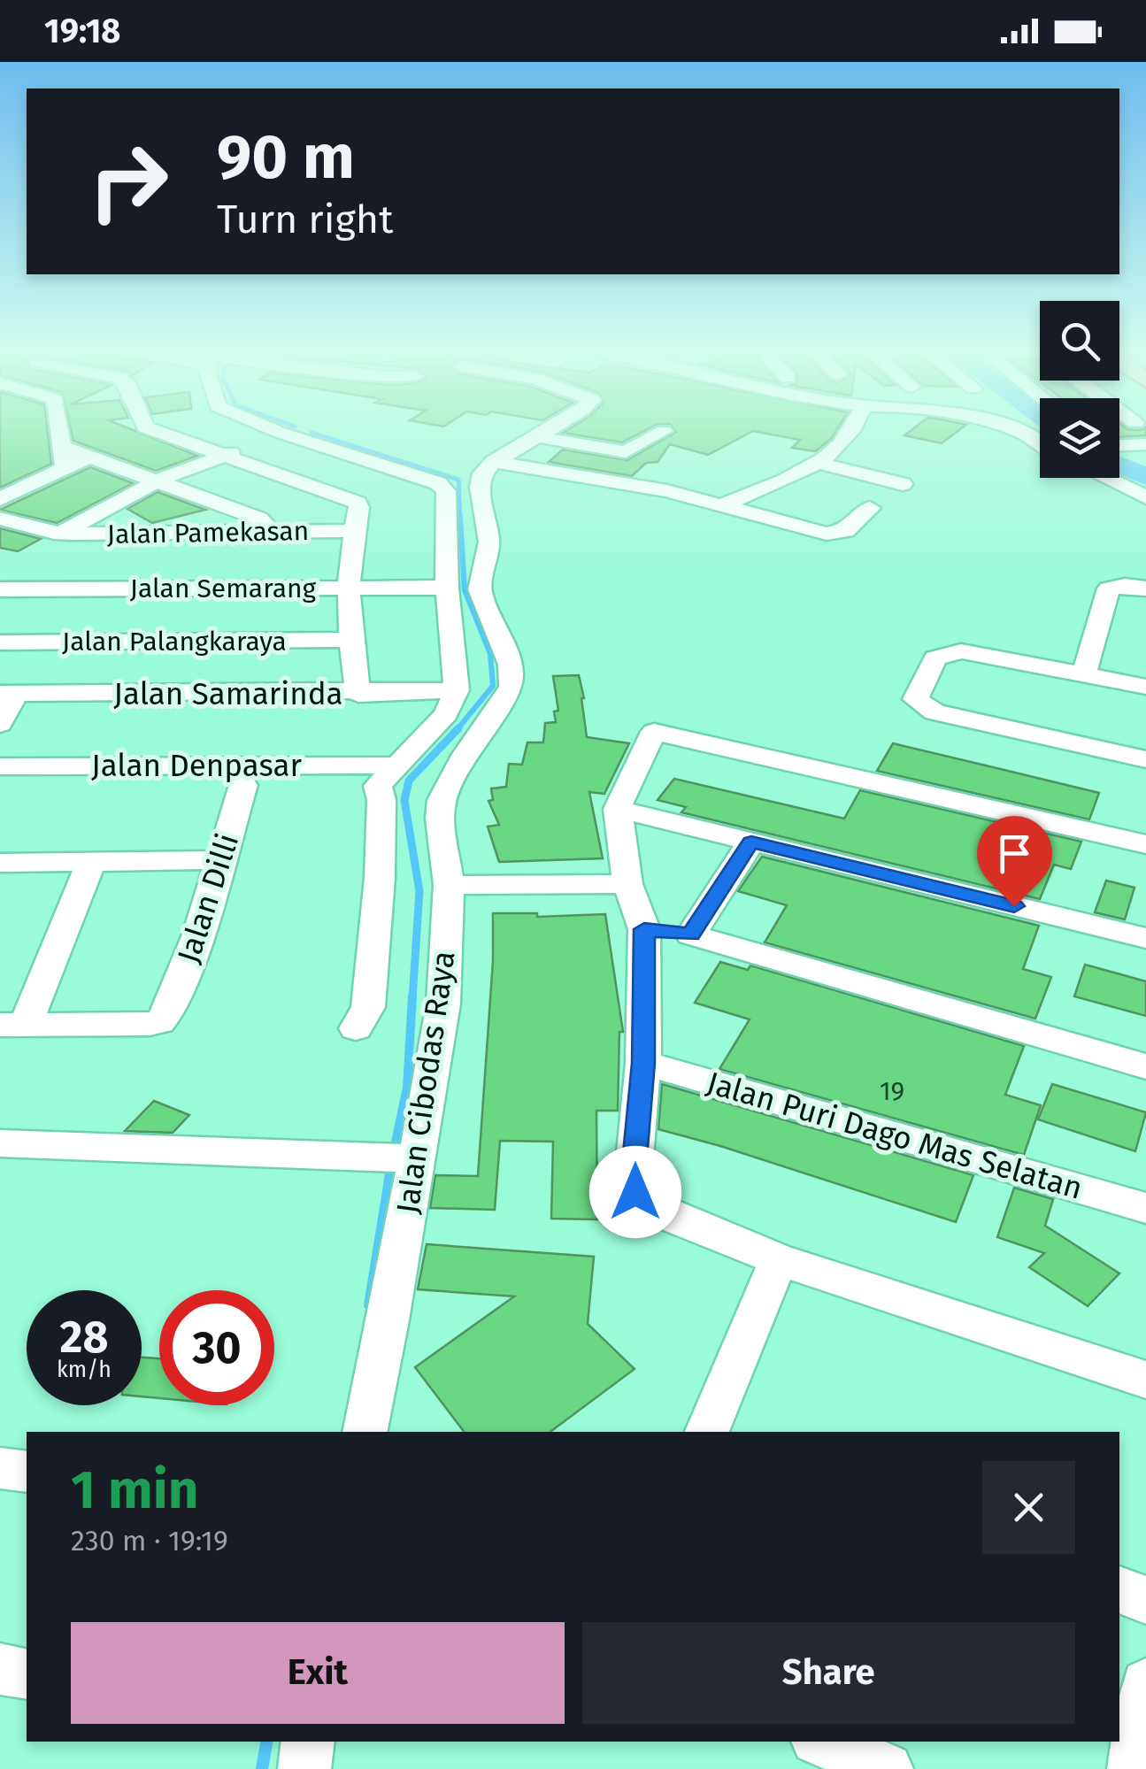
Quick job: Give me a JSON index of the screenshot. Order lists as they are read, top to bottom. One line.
{"streets":{"street":["Jalan Pamekasan","Jalan Semarang","Jalan Palangkaraya","Jalan Samarinda","Jalan Denpasar","Jalan Dilli","Jalan Cibodas Raya","Jalan Puri Dago Mas Selatan"]},"house_numbers":["19"],"page":{"status":"19:18","turn":["90 m","Turn right"],"speed":"28 km/h","limit":"30","heading":["1 min","230 m · 19:19"],"buttons":["Exit","Share"]}}
